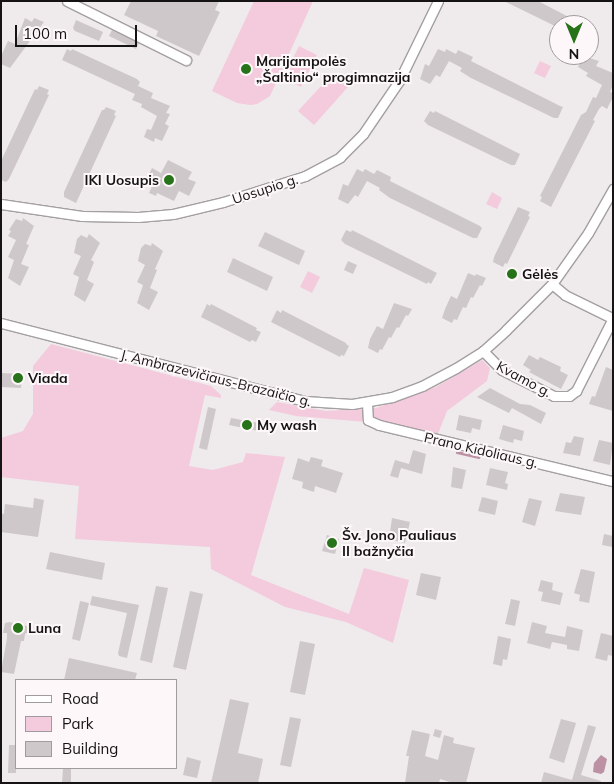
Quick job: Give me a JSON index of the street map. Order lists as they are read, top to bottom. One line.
{"streets":{"street":["Uosupio g.","J. Ambrazevičiaus-Brazaičio g.","Kvamo g.","Prano Kidoliaus g."]},"crossings":[["J. Ambrazevičiaus-Brazaičio g.","Kvamo g."],["J. Ambrazevičiaus-Brazaičio g.","Prano Kidoliaus g."]],"places":["Marijampolės „Šaltinio“ progimnazija","IKI Uosupis","Gėlės","Viada","My wash","Šv. Jono Pauliaus II bažnyčia","Luna"],"legend":["Road","Park","Building"],"scale_bar":"100 m","north":"bottom"}
